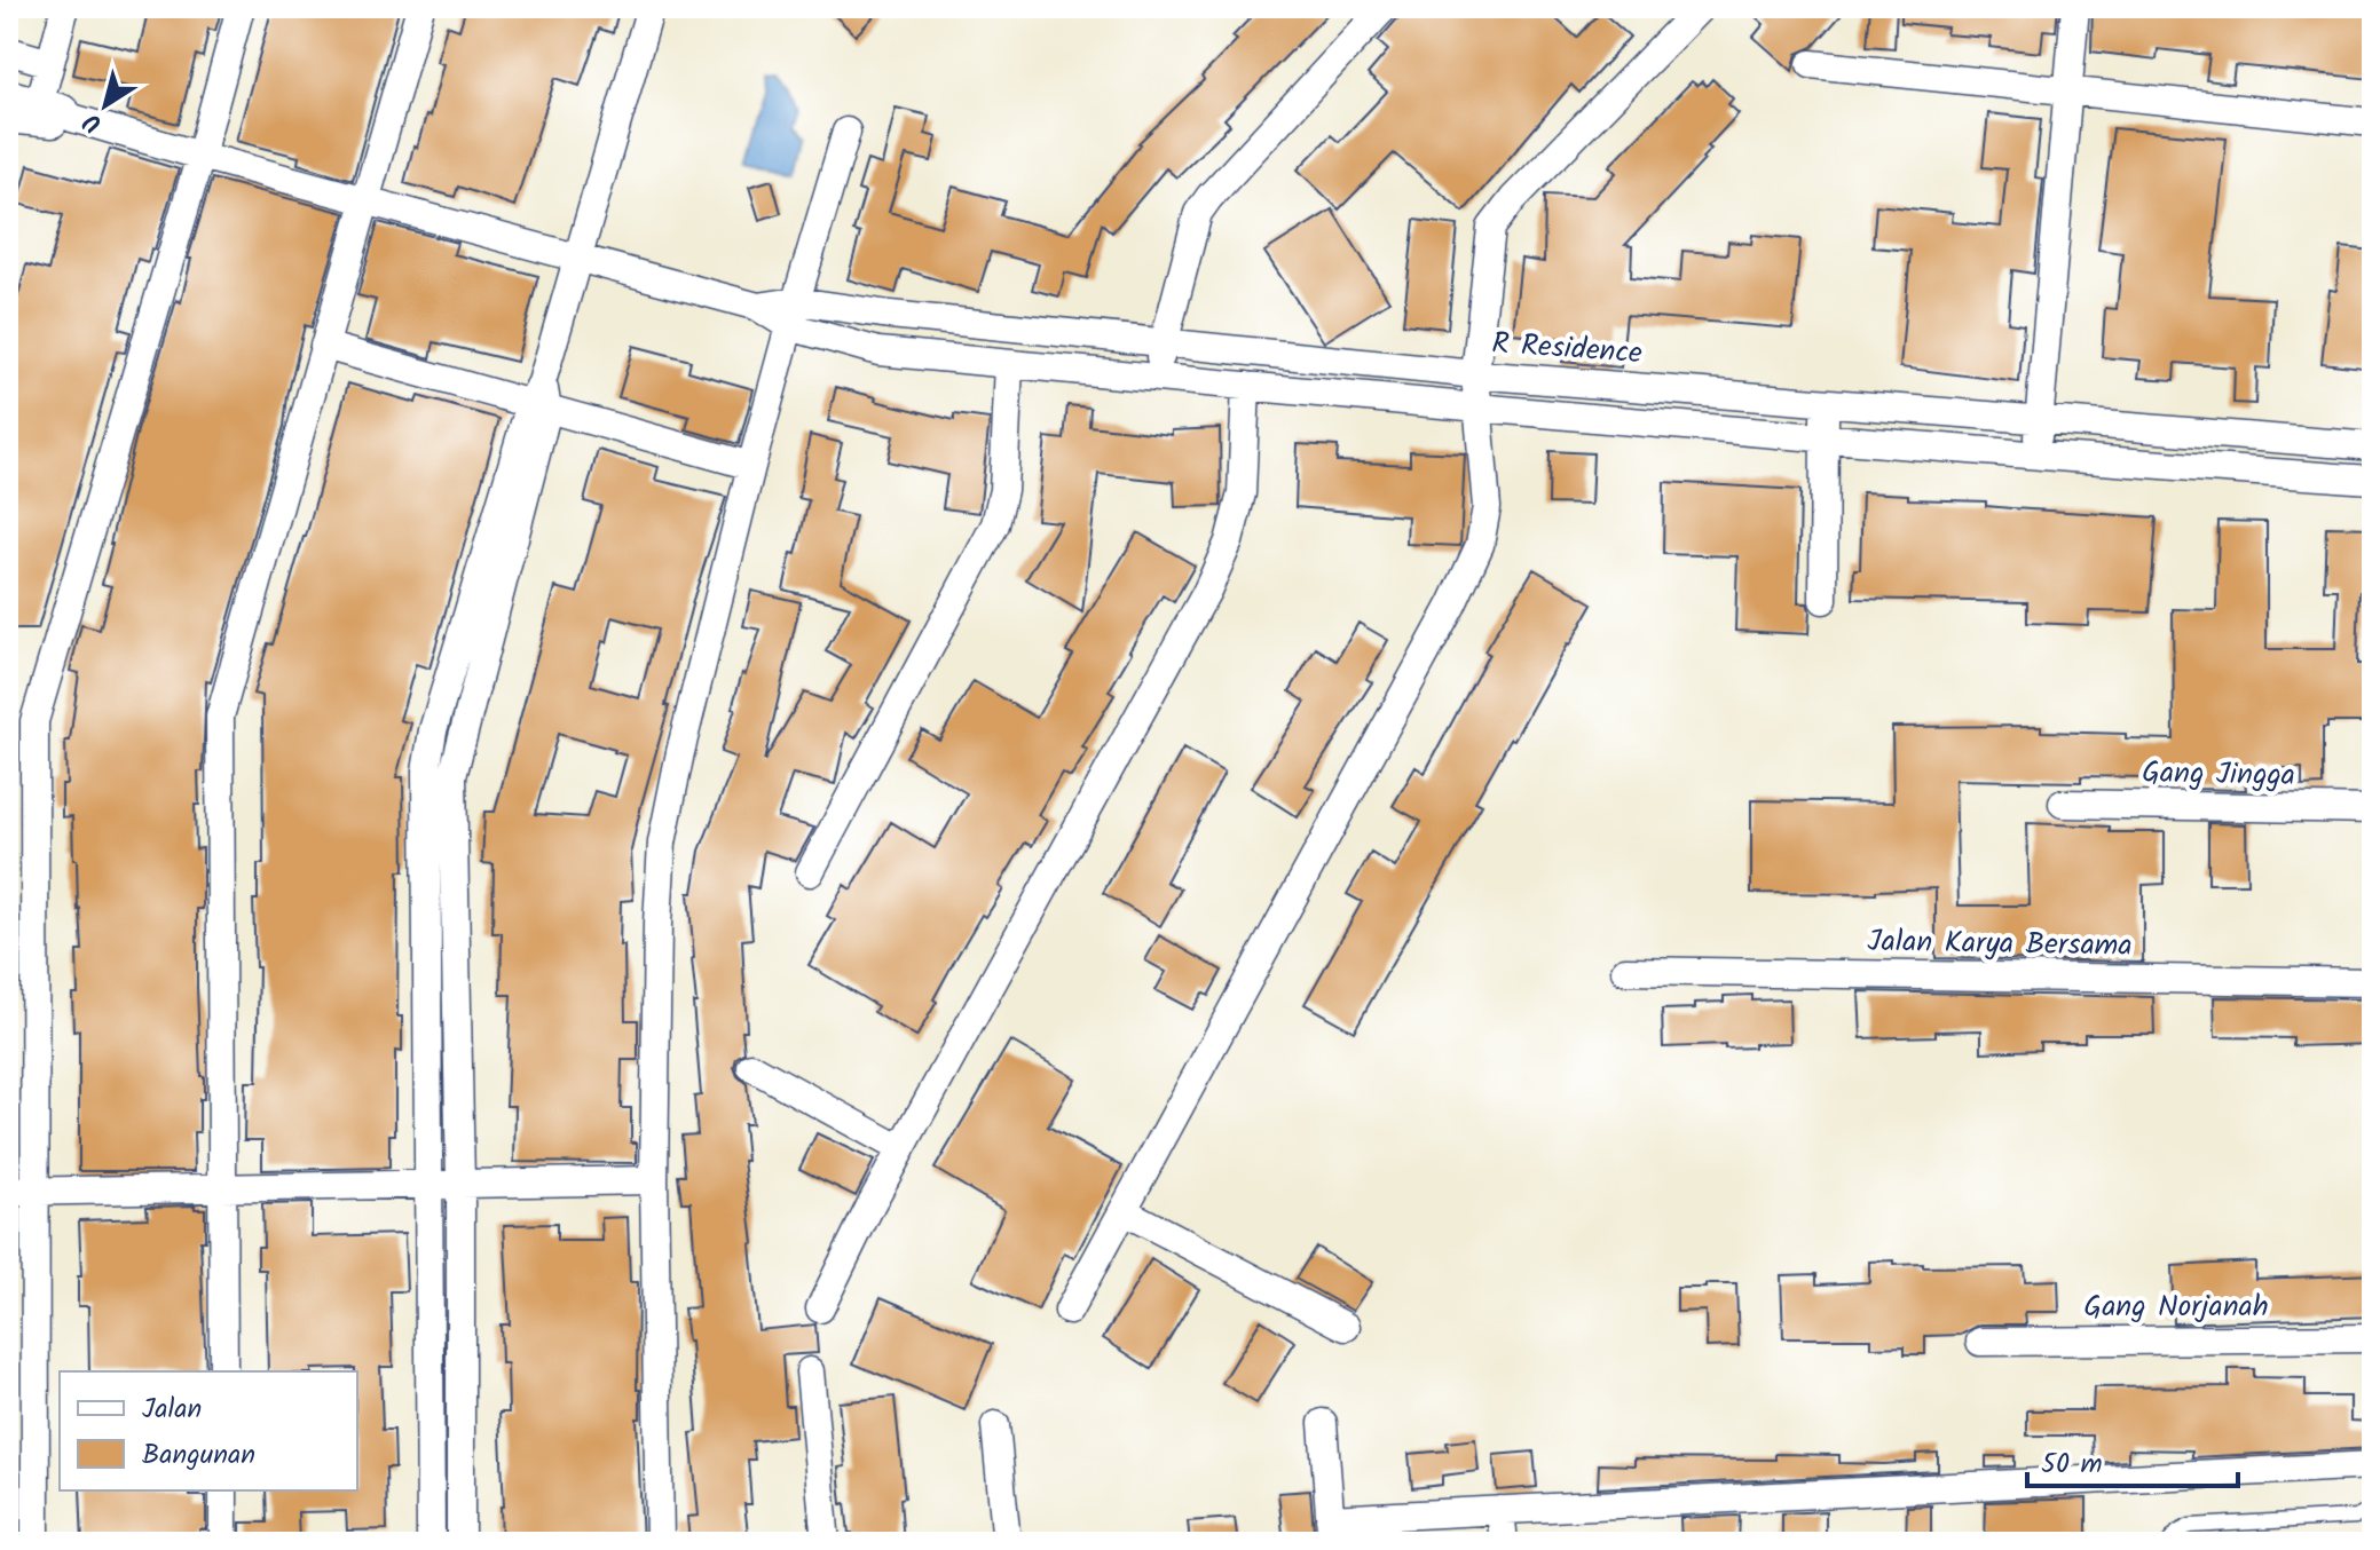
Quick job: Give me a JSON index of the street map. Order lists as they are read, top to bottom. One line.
{"streets":{"street":["R Residence","Gang Jingga","Jalan Karya Bersama","Gang Norjanah"]},"legend":["Jalan","Bangunan"],"scale_bar":"50 m","north":"bottom left"}
